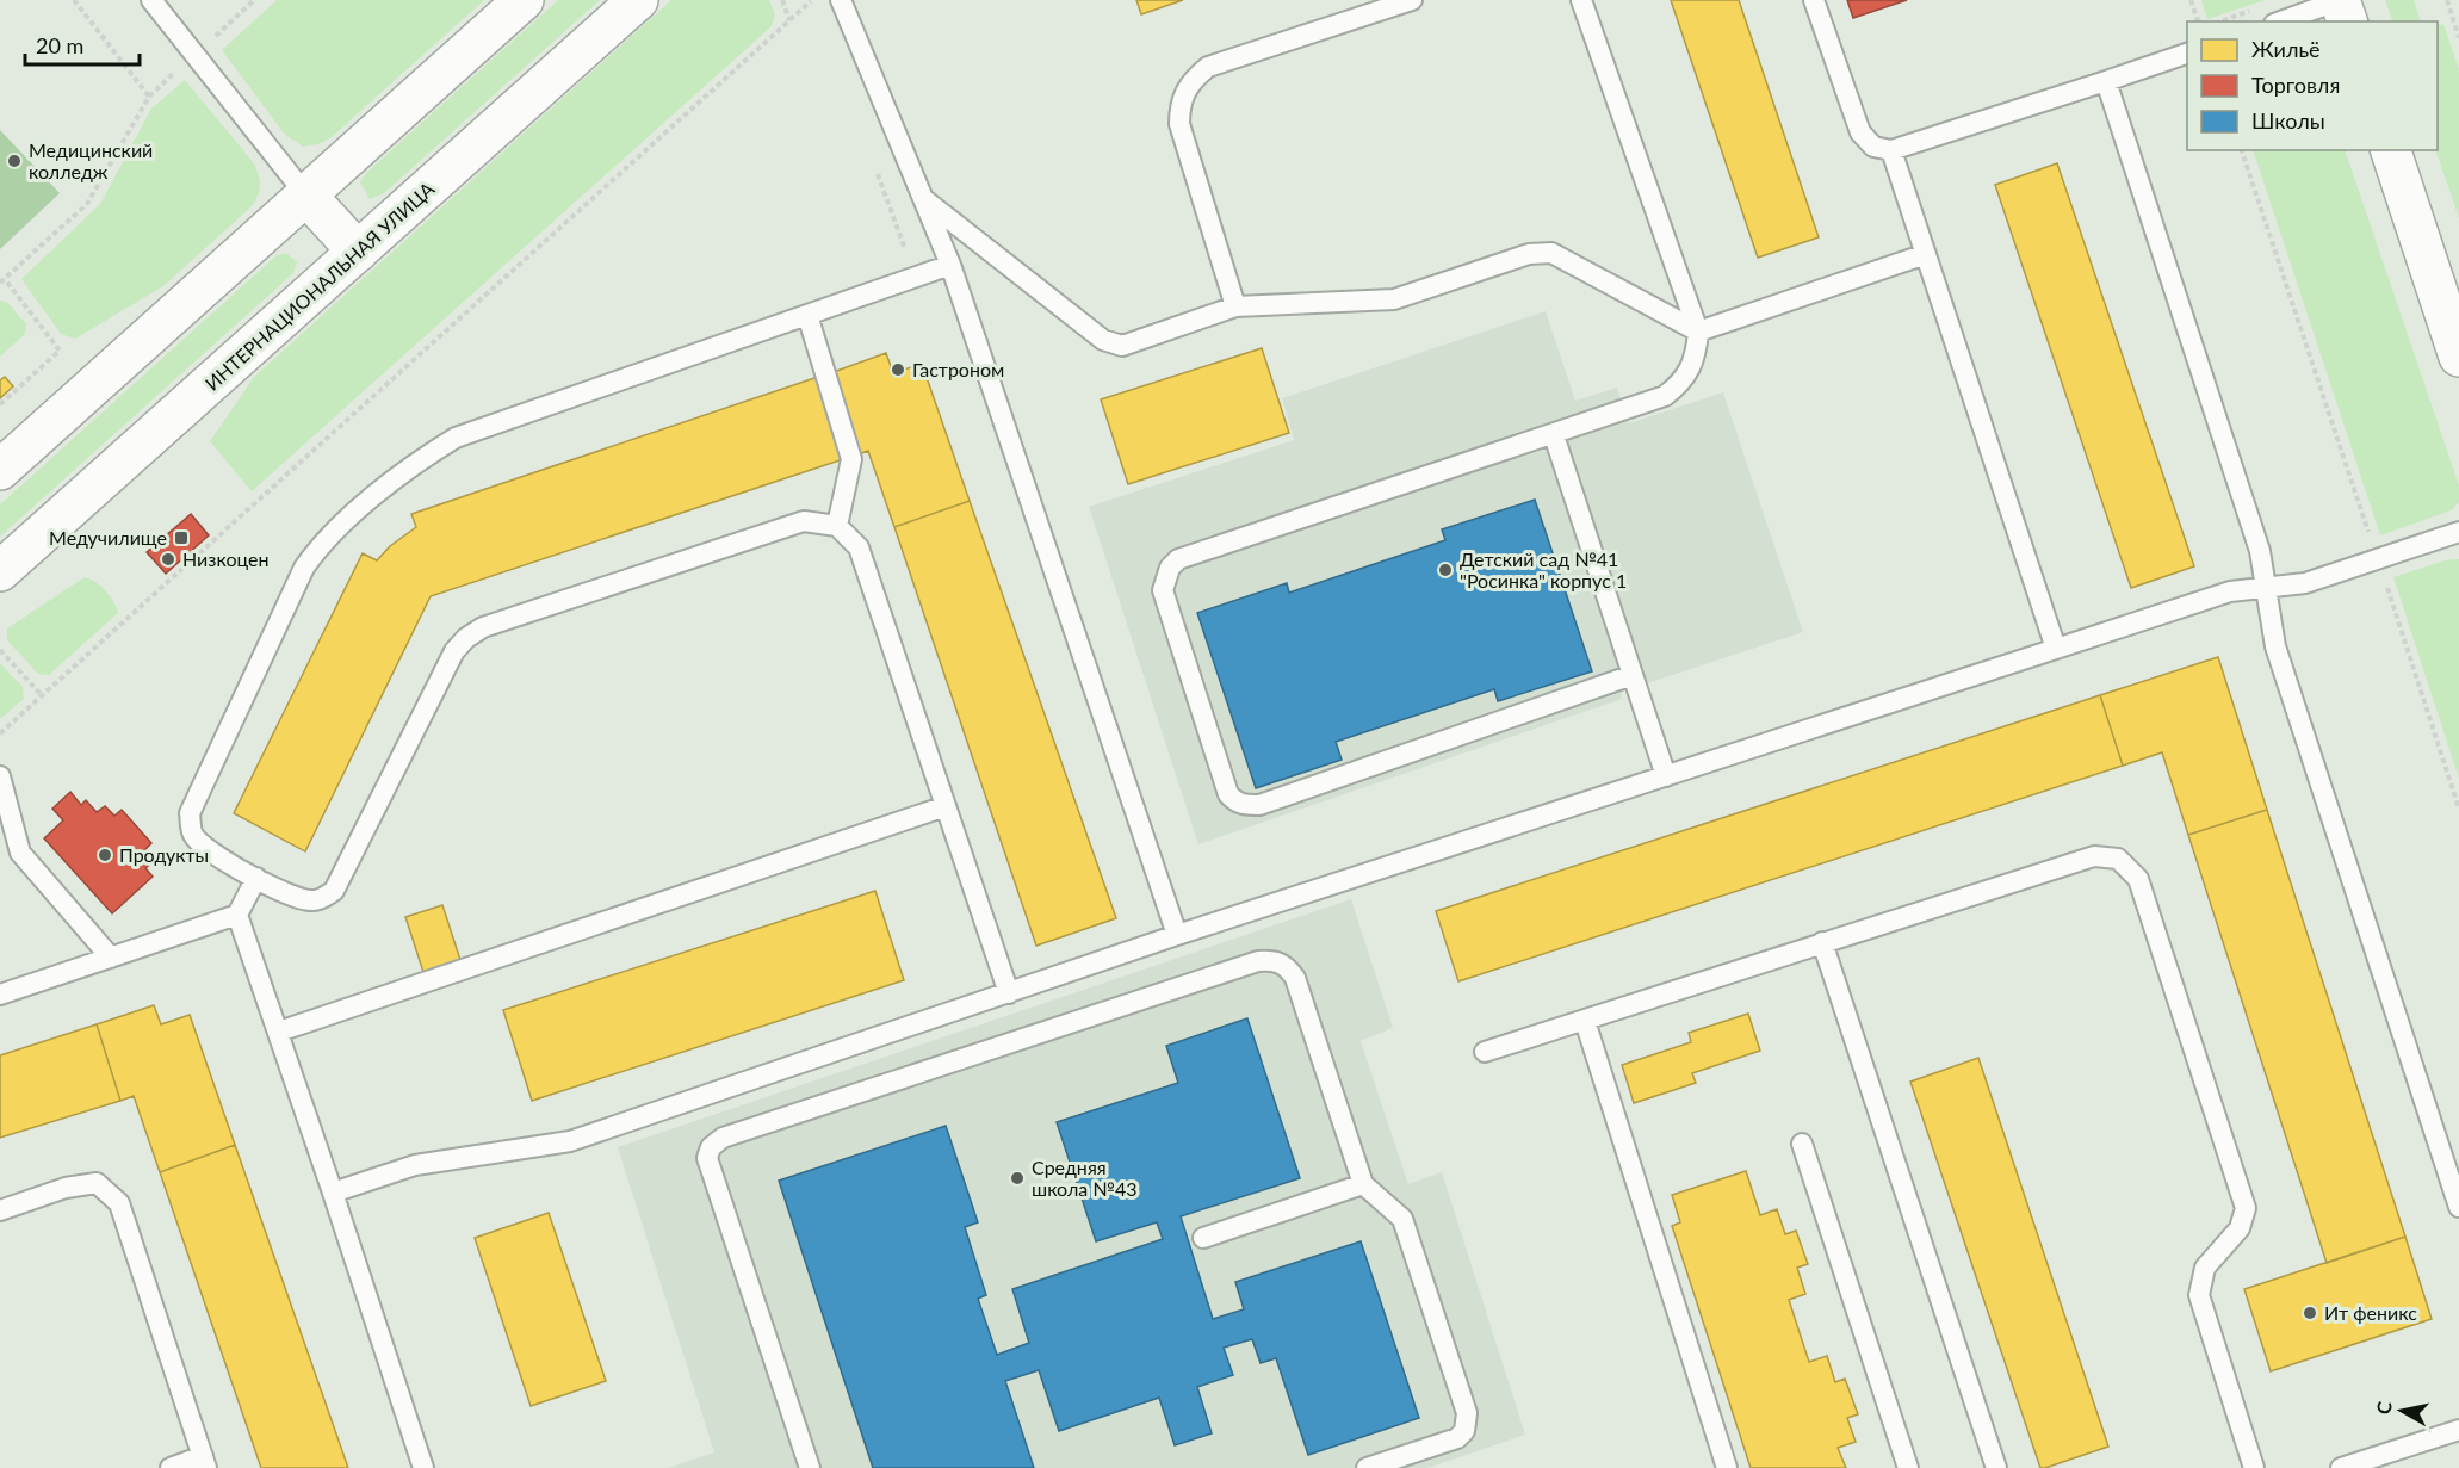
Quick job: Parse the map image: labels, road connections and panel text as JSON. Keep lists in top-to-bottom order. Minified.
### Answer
{"streets":{"main road":["ИНТЕРНАЦИОНАЛЬНАЯ УЛИЦА"]},"places":{"other":["Медицинский колледж","Гастроном","Низкоцен","Детский сад №41 \"Росинка\" корпус 1","Продукты","Средняя школа №43","Ит феникс"],"transit":["Медучилище"]},"legend":["Жильё","Торговля","Школы"],"scale_bar":"20 m","north":"left"}
